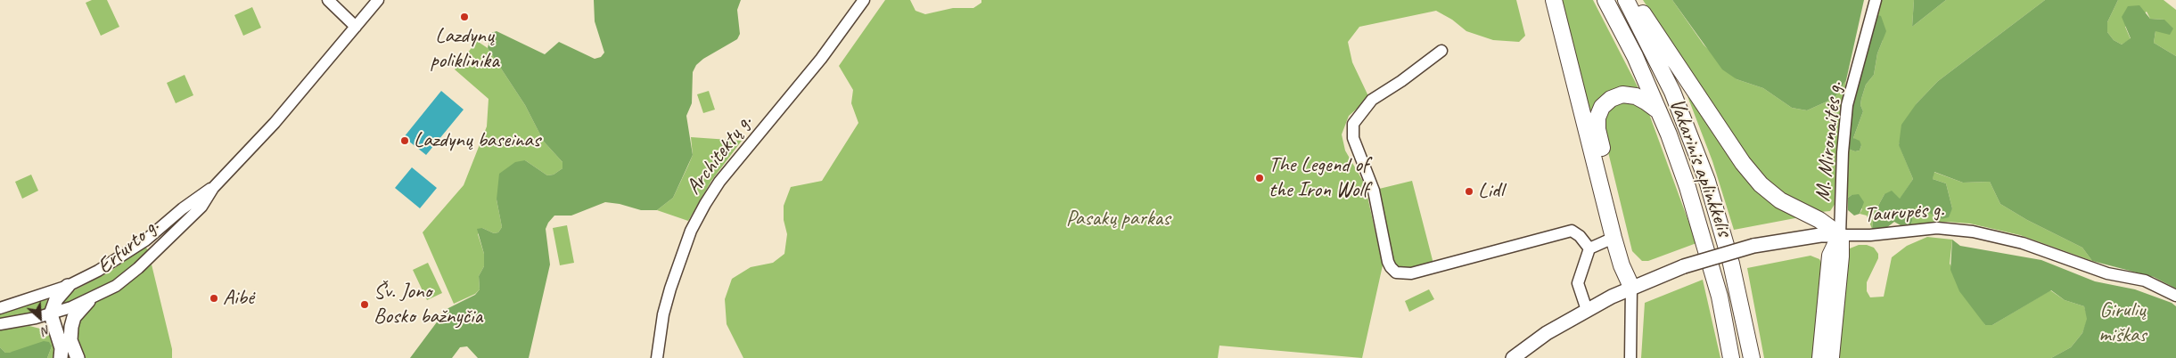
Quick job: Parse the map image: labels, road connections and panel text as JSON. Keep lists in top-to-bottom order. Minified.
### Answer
{"streets":{"highway":["Vakarinis aplinkkelis"],"main road":["Taurupės g."],"street":["M. Mironaitės g.","Architektų g.","Erfurto g."]},"crossings":[["M. Mironaitės g.","Taurupės g."]],"parks":["Pasakų parkas","Girulių miškas"],"places":["Lazdynų poliklinika","Lazdynų baseinas","The Legend of the Iron Wolf","Lidl","Aibė","Šv. Jono Bosko bažnyčia"],"north":"bottom right"}
